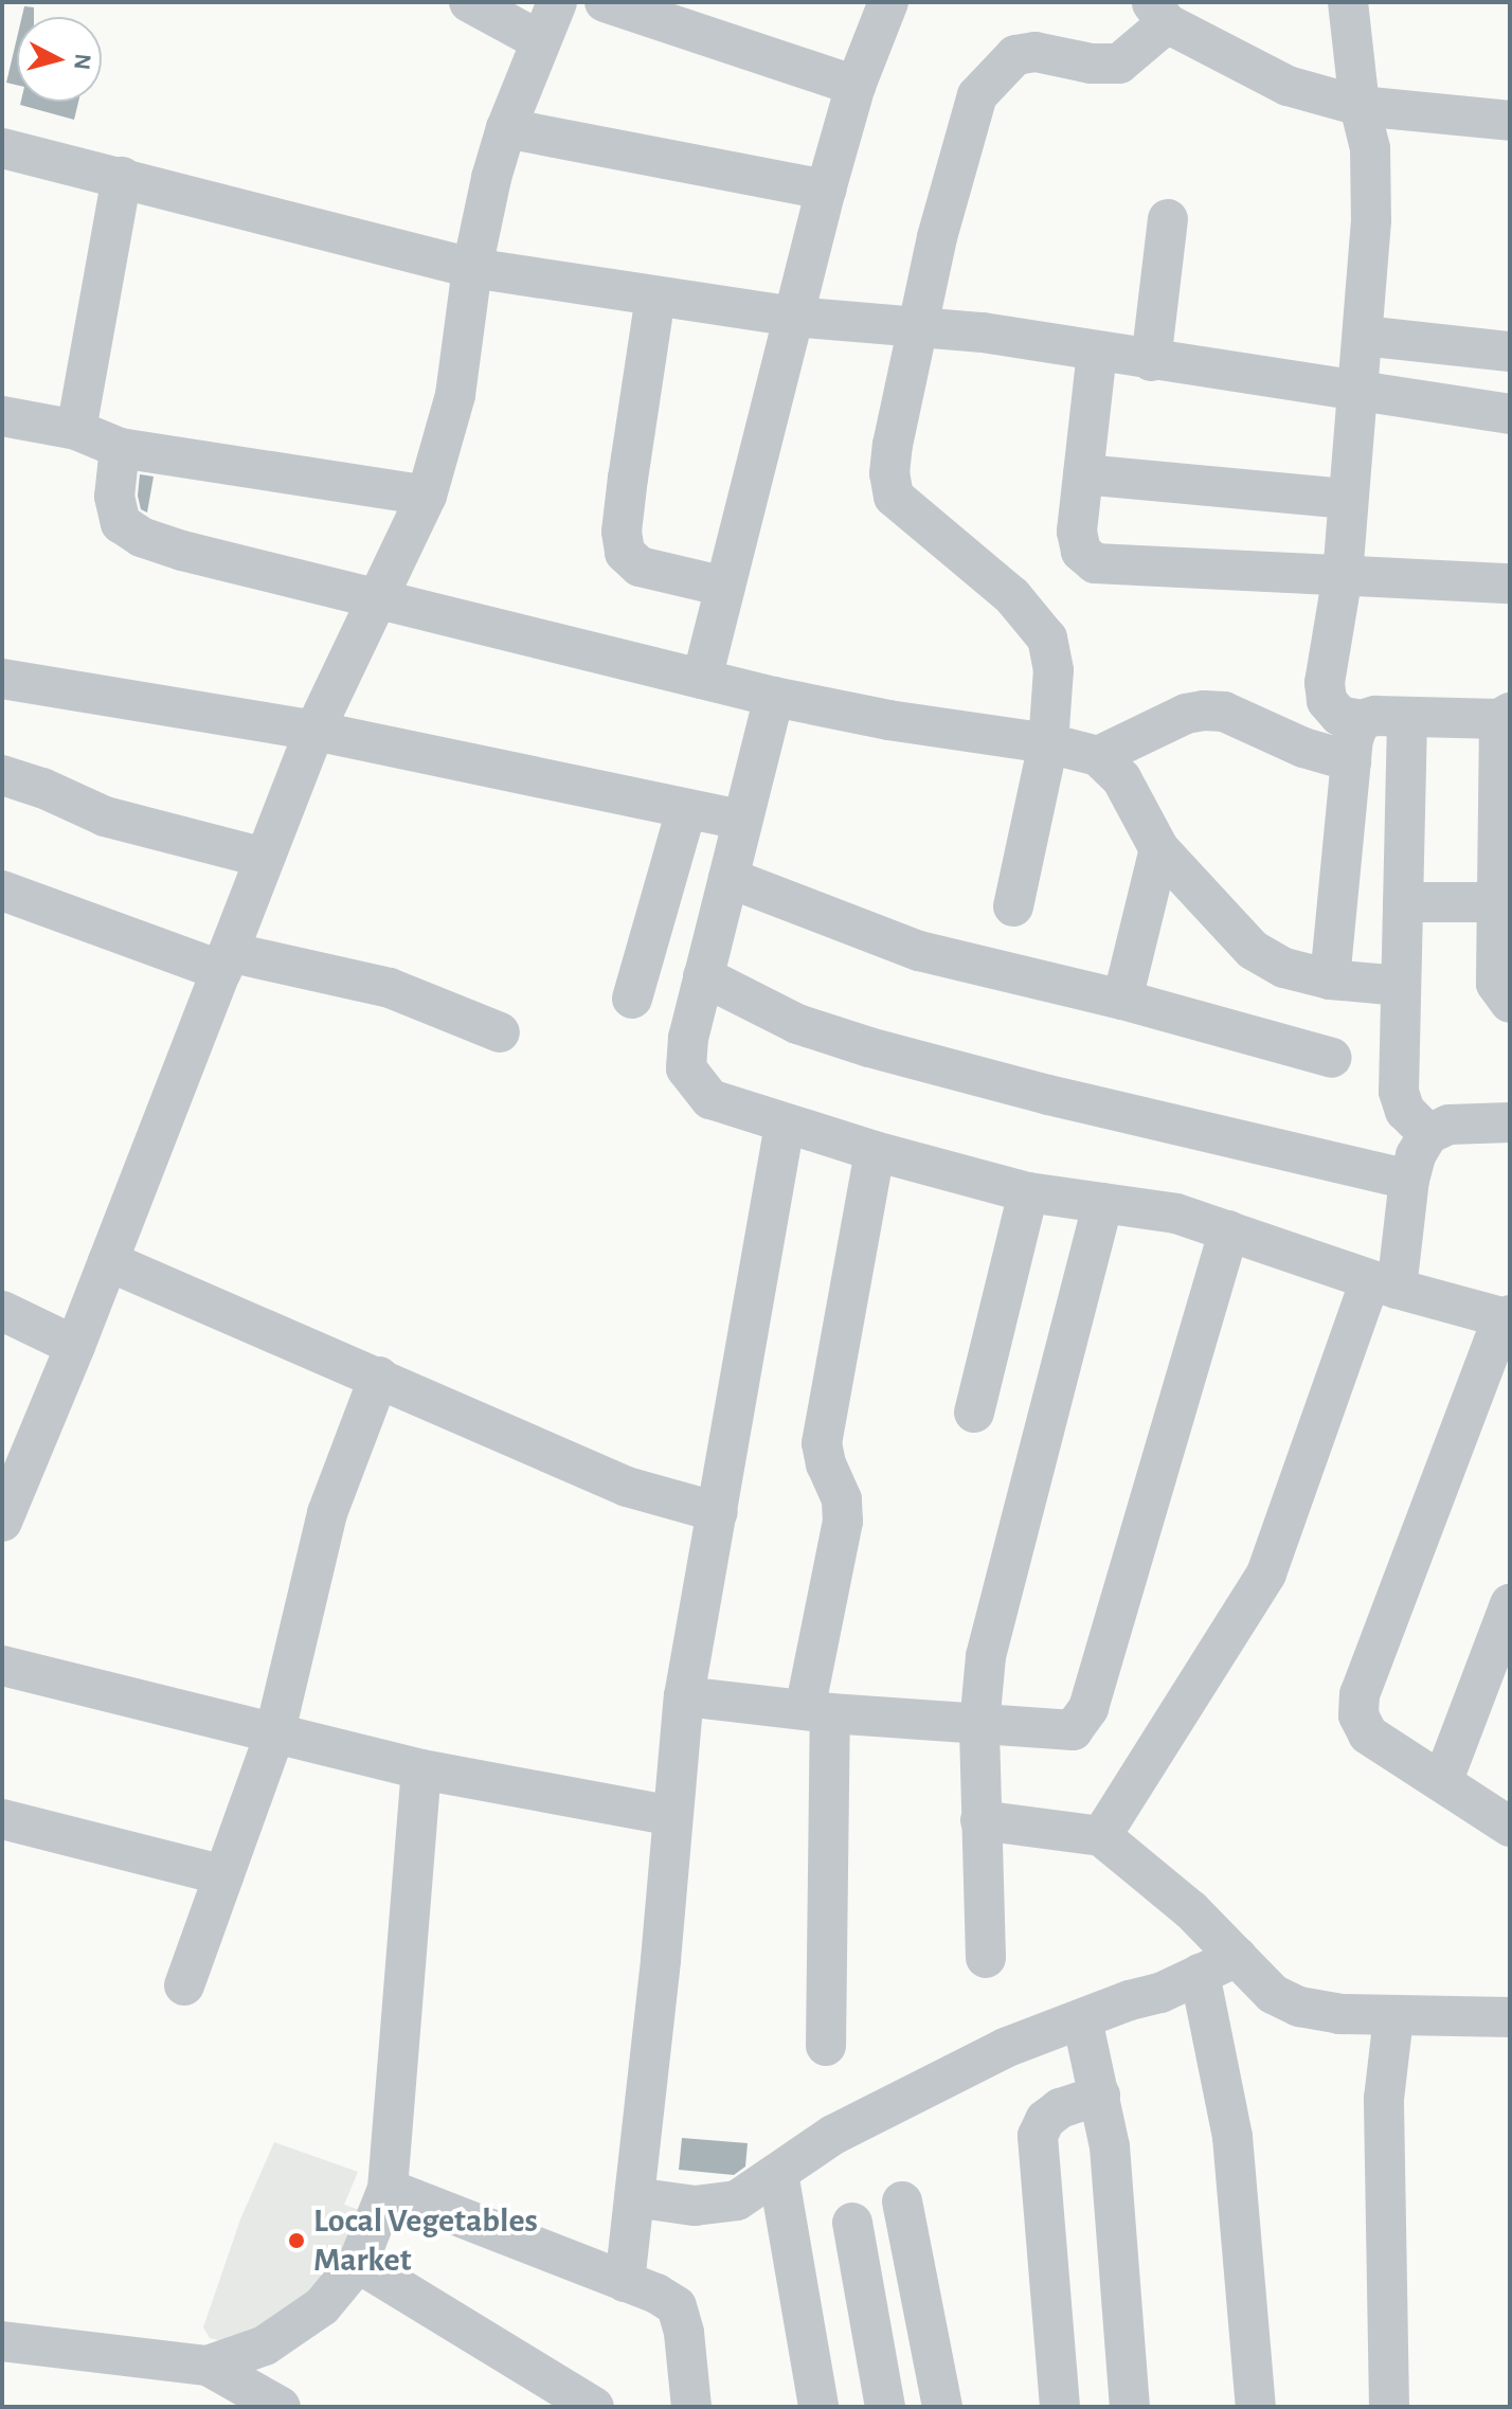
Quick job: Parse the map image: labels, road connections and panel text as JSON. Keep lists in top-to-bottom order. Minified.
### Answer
{"places":["Local Vegetables Market"],"north":"right"}
